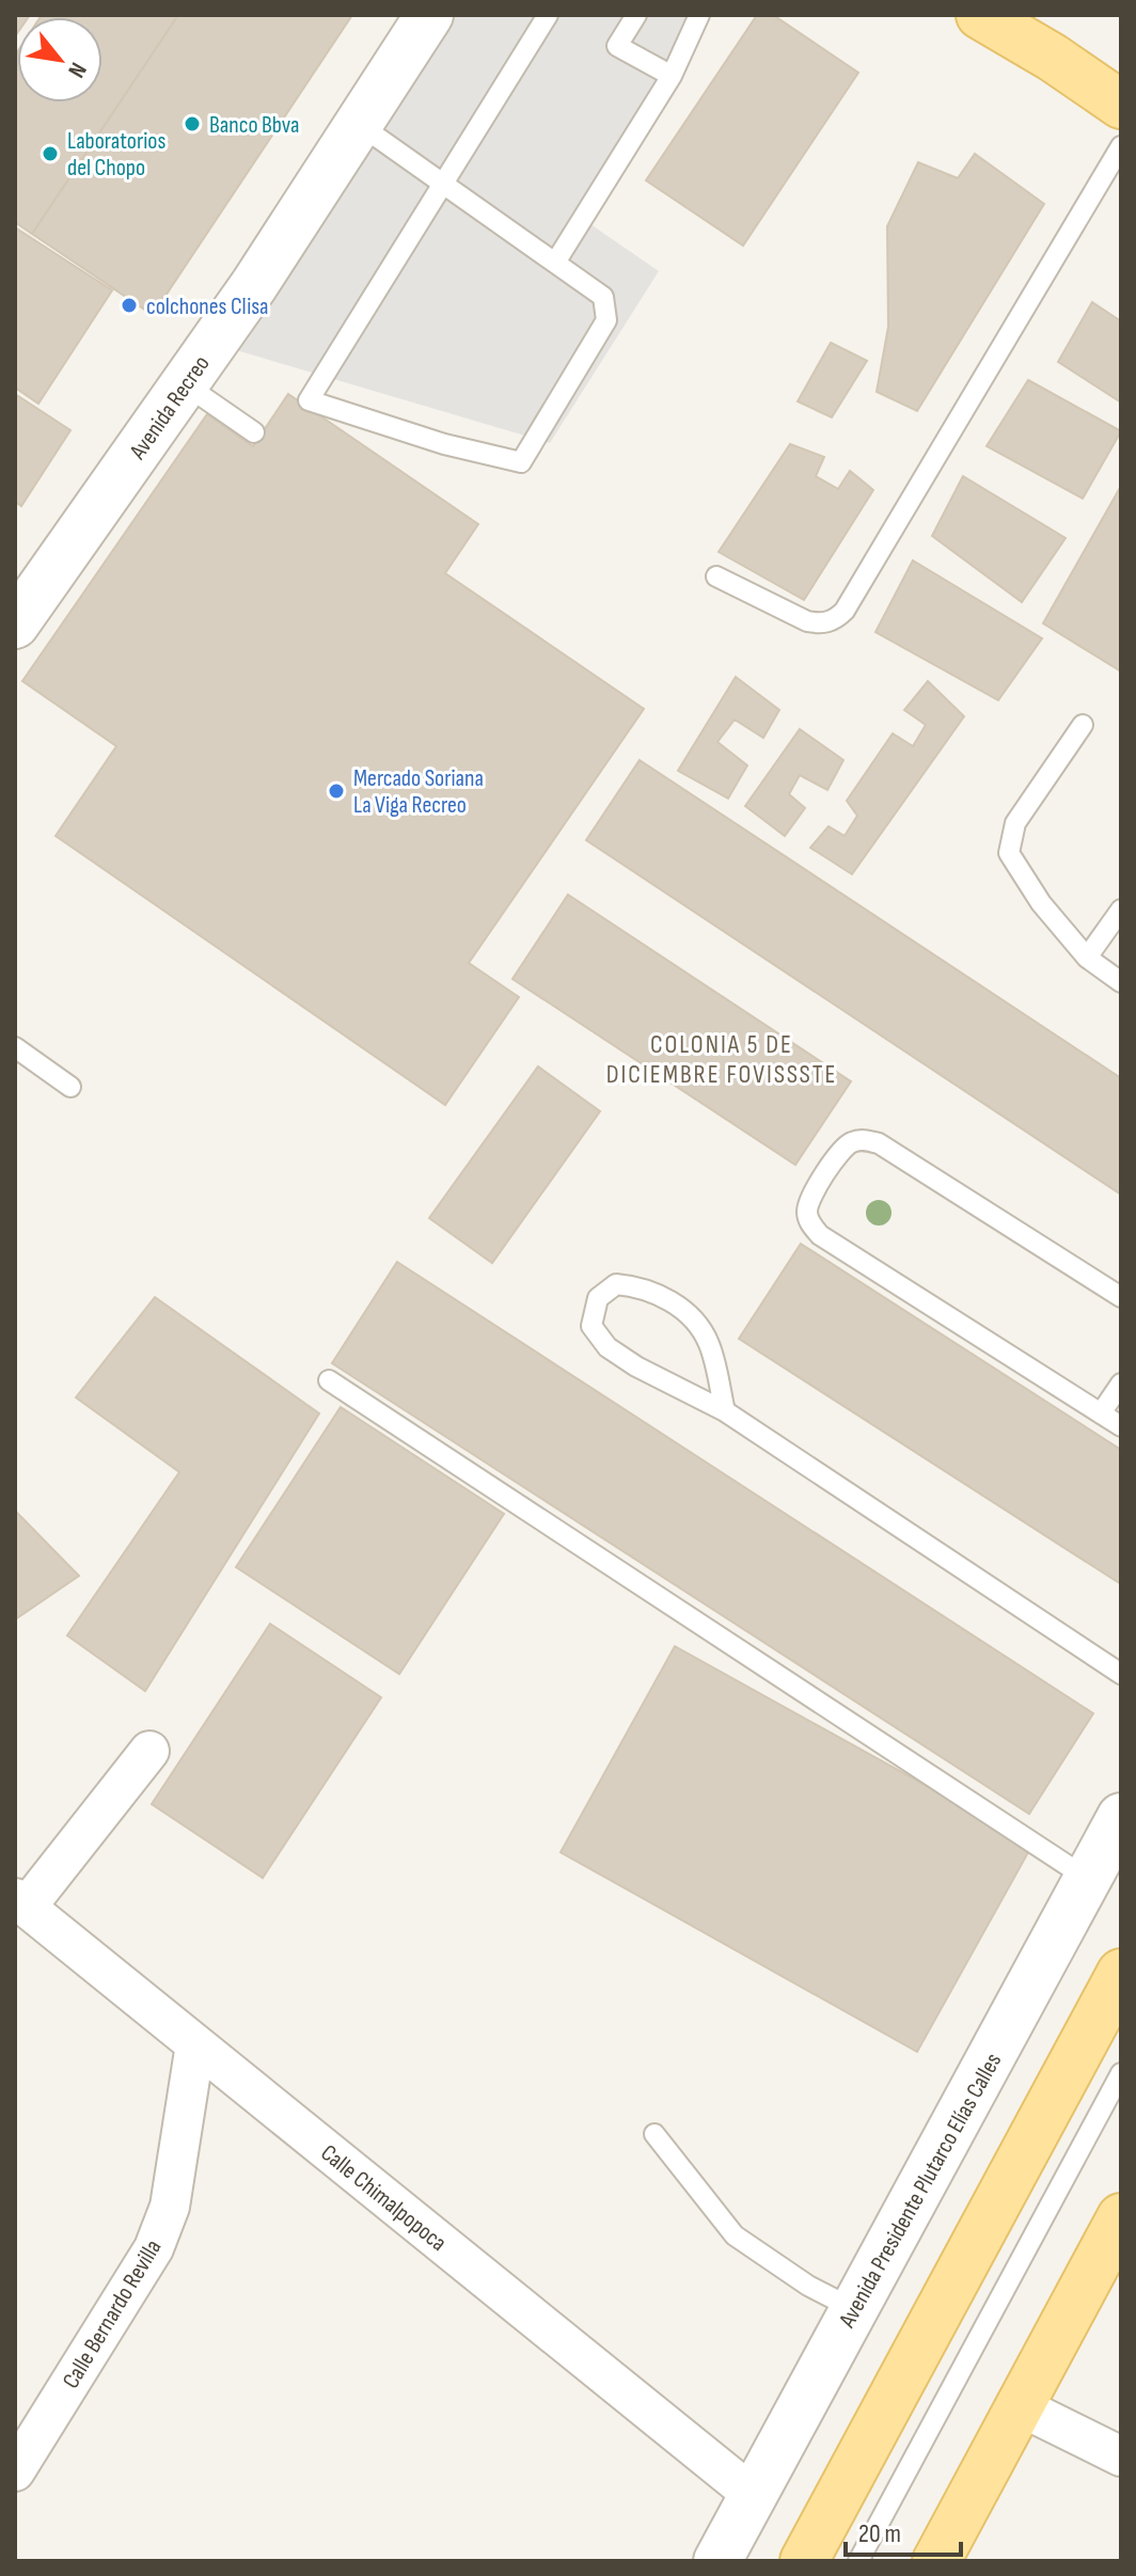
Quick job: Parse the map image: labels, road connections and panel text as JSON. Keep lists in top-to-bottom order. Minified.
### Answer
{"streets":{"street":["Avenida Recreo","Avenida Presidente Plutarco Elías Calles","Calle Chimalpopoca","Calle Bernardo Revilla"]},"crossings":[["Avenida Presidente Plutarco Elías Calles","Calle Chimalpopoca"],["Calle Chimalpopoca","Calle Bernardo Revilla"]],"districts":["COLONIA 5 DE DICIEMBRE FOVISSSTE"],"places":["Banco Bbva","Laboratorios del Chopo","colchones Clisa","Mercado Soriana La Viga Recreo"],"scale_bar":"20 m","north":"bottom right"}
